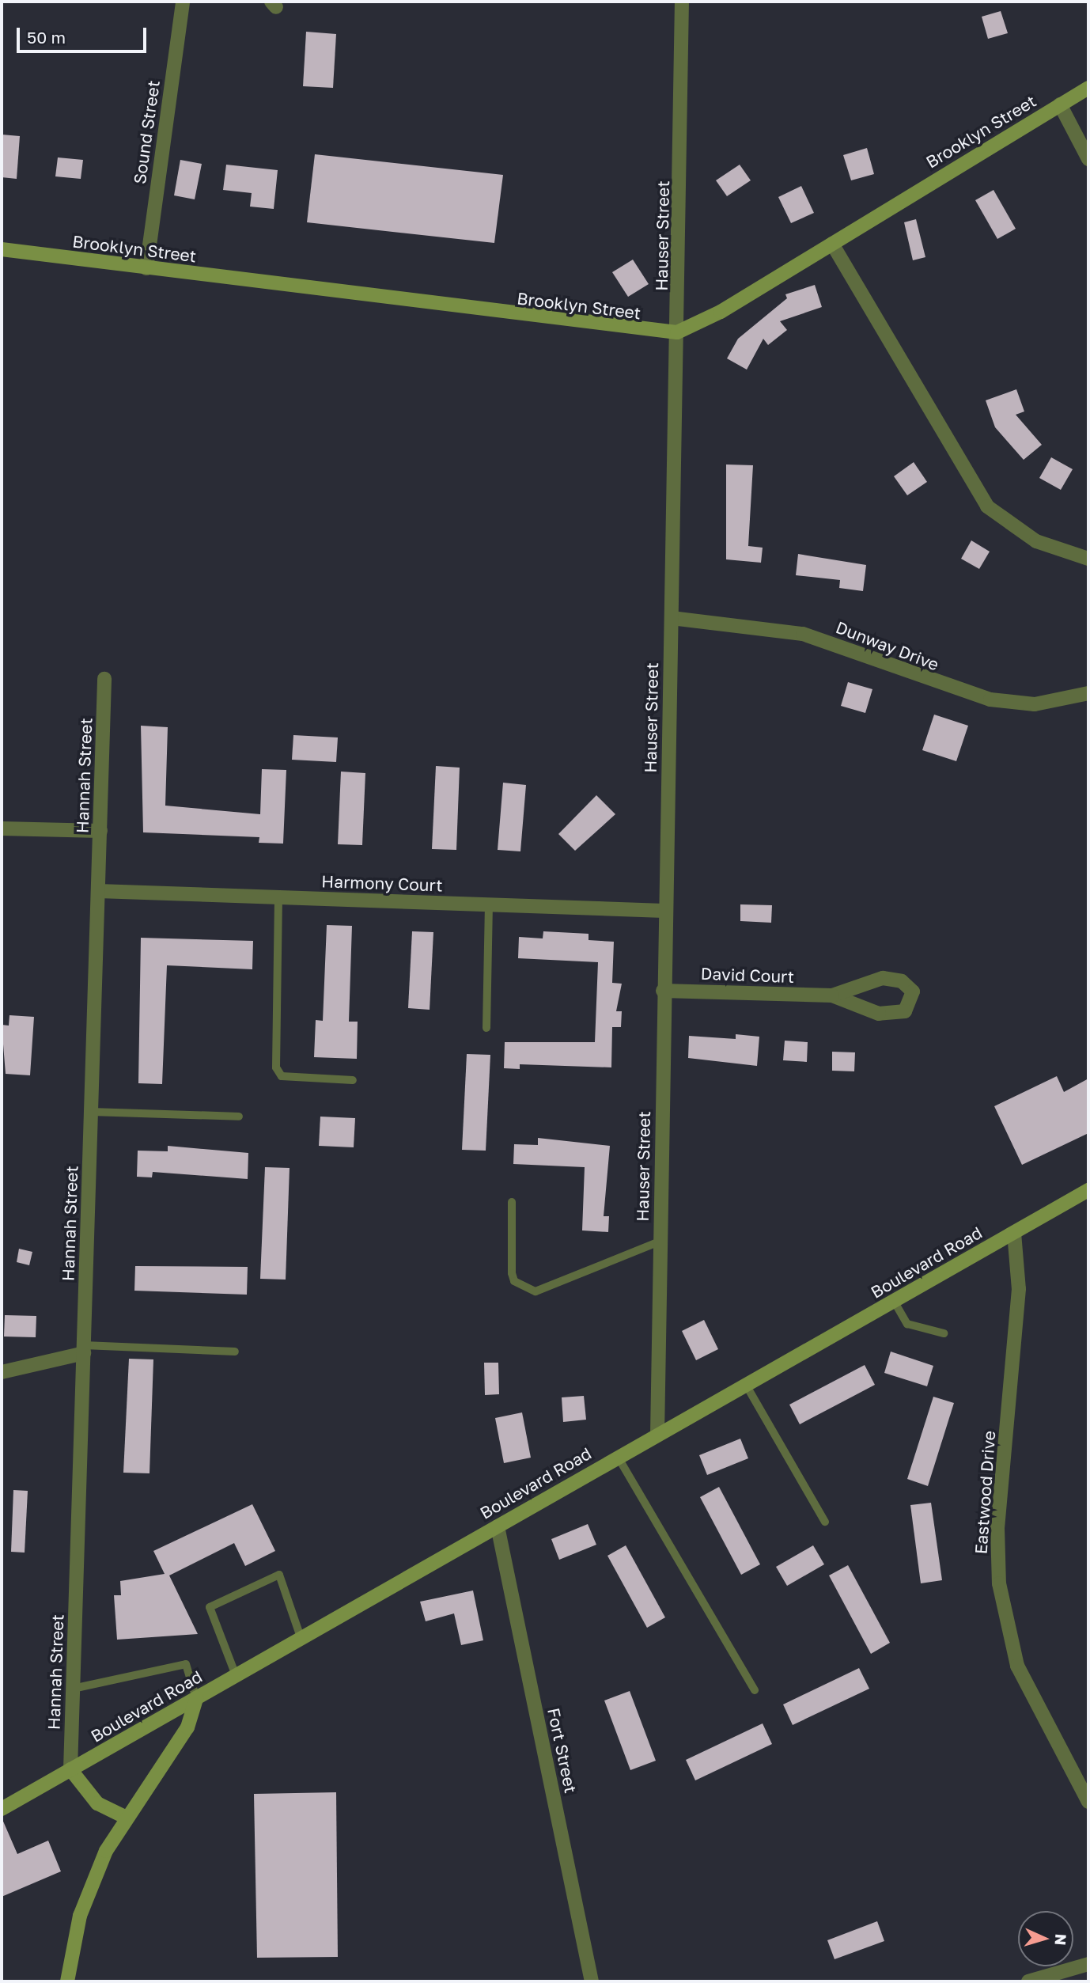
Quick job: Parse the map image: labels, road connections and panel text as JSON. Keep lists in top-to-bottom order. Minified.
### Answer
{"streets":{"street":["Brooklyn Street","Sound Street","Hauser Street","Dunway Drive","Hannah Street","Harmony Court","David Court","Boulevard Road","Eastwood Drive","Fort Street"]},"crossings":[["Brooklyn Street","Sound Street"],["Brooklyn Street","Hauser Street"],["Hauser Street","Dunway Drive"],["Hauser Street","Harmony Court"],["Hauser Street","David Court"],["Hauser Street","Boulevard Road"],["Hannah Street","Harmony Court"],["Hannah Street","Boulevard Road"],["Boulevard Road","Eastwood Drive"],["Boulevard Road","Fort Street"]],"scale_bar":"50 m","north":"right"}
